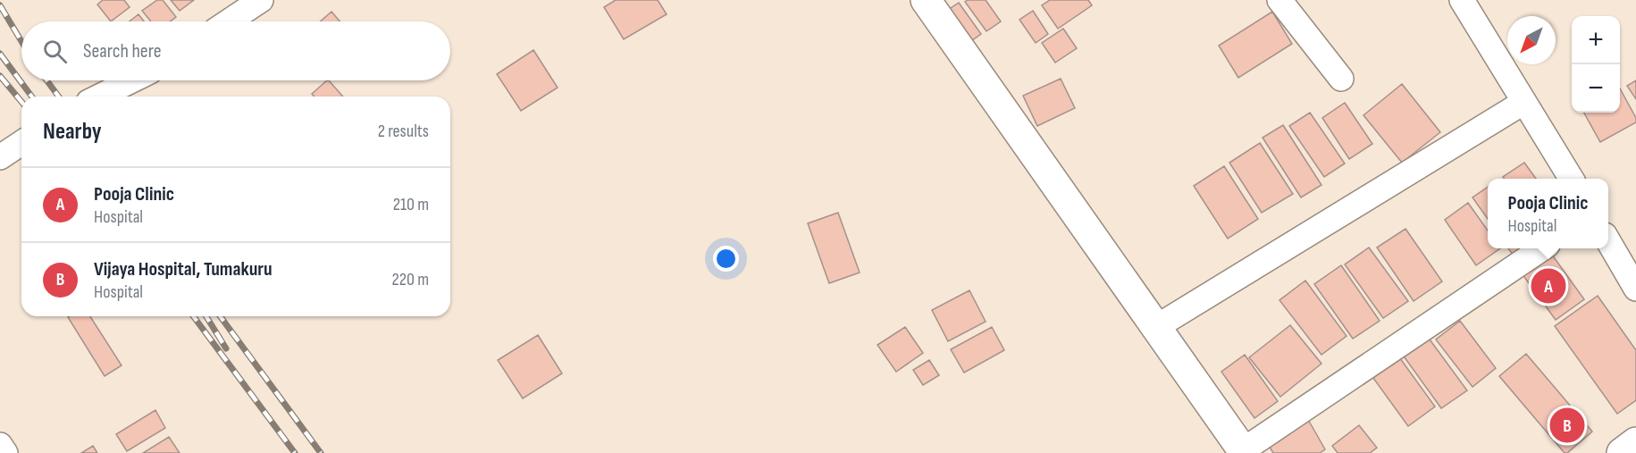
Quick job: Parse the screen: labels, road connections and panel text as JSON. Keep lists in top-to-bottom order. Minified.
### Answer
{"north":"bottom left","page":{"map_buttons":["+","−"],"search":"Search here","heading":["Nearby","2 results"],"list":[{"mark":"A","name":"Pooja Clinic","note":"Hospital","value":"210 m"},{"mark":"B","name":"Vijaya Hospital, Tumakuru","note":"Hospital","value":"220 m"}],"popup":["Pooja Clinic","Hospital"],"pins":["A","B"]}}
